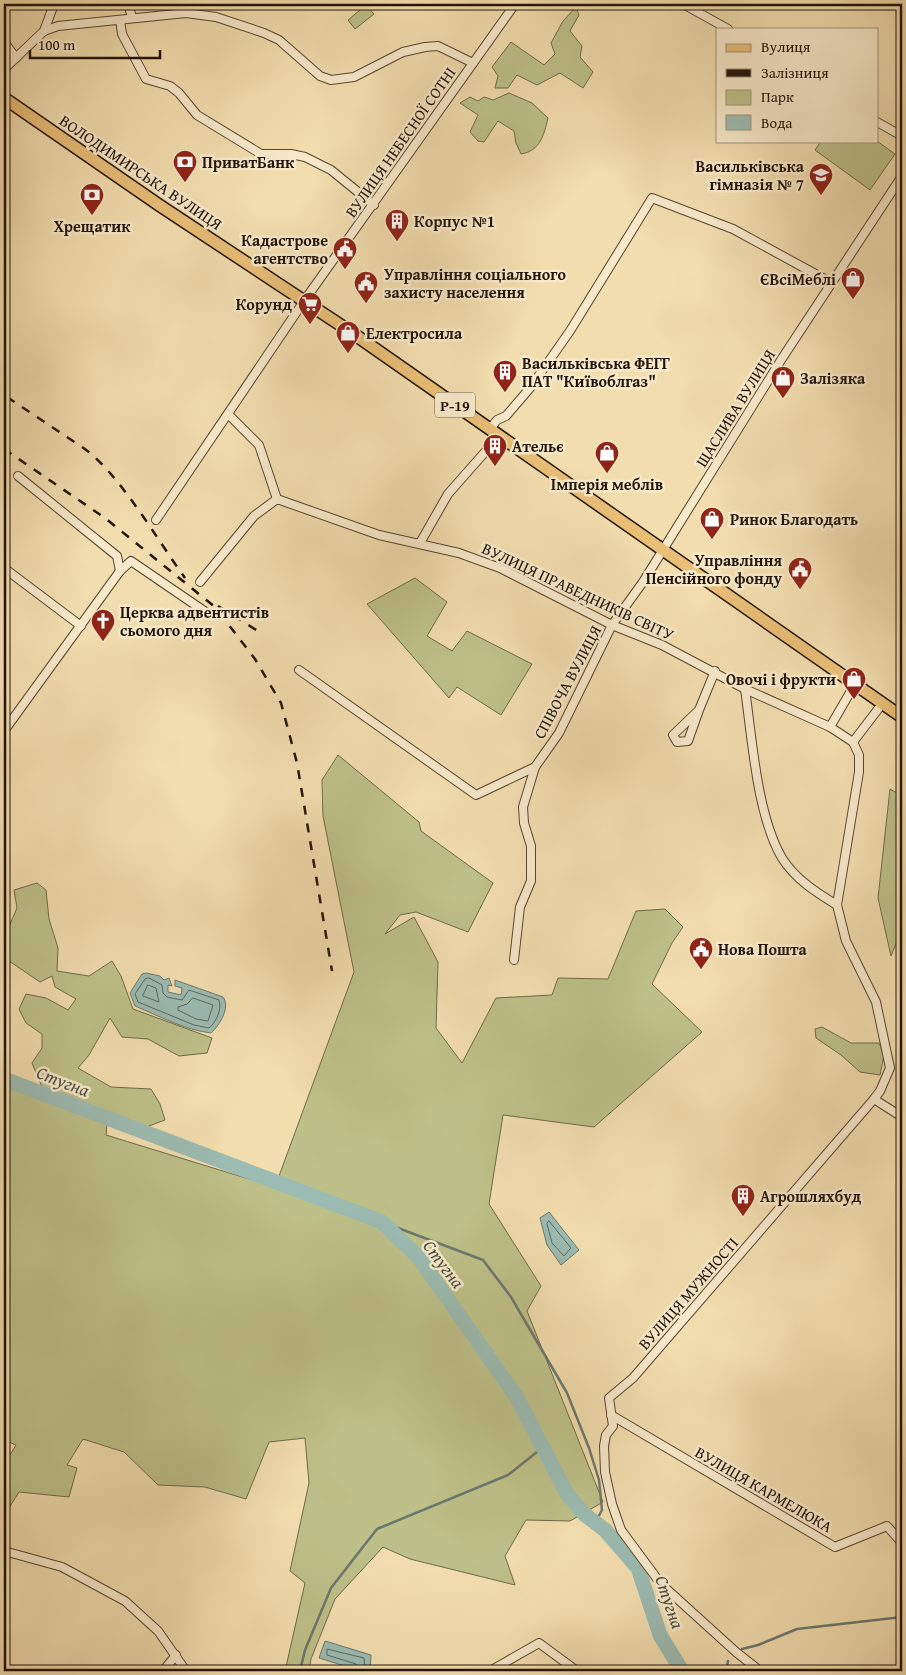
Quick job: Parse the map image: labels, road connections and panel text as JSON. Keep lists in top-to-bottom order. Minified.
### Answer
{"streets":{"main road":["ВОЛОДИМИРСЬКА ВУЛИЦЯ","Р-19"],"street":["ВУЛИЦЯ НЕБЕСНОЇ СОТНІ","ЩАСЛИВА ВУЛИЦЯ","ВУЛИЦЯ ПРАВЕДНИКІВ СВІТУ","СПІВОЧА ВУЛИЦЯ","ВУЛИЦЯ МУЖНОСТІ","ВУЛИЦЯ КАРМЕЛЮКА"]},"crossings":[["ВУЛИЦЯ НЕБЕСНОЇ СОТНІ","ВОЛОДИМИРСЬКА ВУЛИЦЯ"],["ВОЛОДИМИРСЬКА ВУЛИЦЯ","ЩАСЛИВА ВУЛИЦЯ"],["ВОЛОДИМИРСЬКА ВУЛИЦЯ","СПІВОЧА ВУЛИЦЯ"],["ЩАСЛИВА ВУЛИЦЯ","СПІВОЧА ВУЛИЦЯ"],["ВУЛИЦЯ ПРАВЕДНИКІВ СВІТУ","СПІВОЧА ВУЛИЦЯ"],["ВУЛИЦЯ ПРАВЕДНИКІВ СВІТУ","ВУЛИЦЯ МУЖНОСТІ"],["ВУЛИЦЯ МУЖНОСТІ","ВУЛИЦЯ КАРМЕЛЮКА"]],"water":["Стугна"],"places":{"bank":["ПриватБанк","Хрещатик"],"school or university":["Васильківська гімназія № 7"],"building":["Корпус №1","Васильківська ФЕГГ ПАТ \"Київоблгаз\"","Ательє","Агрошляхбуд"],"public building":["Кадастрове агентство","Управління соціального захисту населення","Управління Пенсійного фонду","Нова Пошта"],"shop":["ЄВсіМеблі","Електросила","Залізяка","Імперія меблів","Ринок Благодать","Овочі і фрукти"],"supermarket":["Корунд"],"church":["Церква адвентистів сьомого дня"]},"legend":["Вулиця","Залізниця","Парк","Вода"],"scale_bar":"100 m"}
